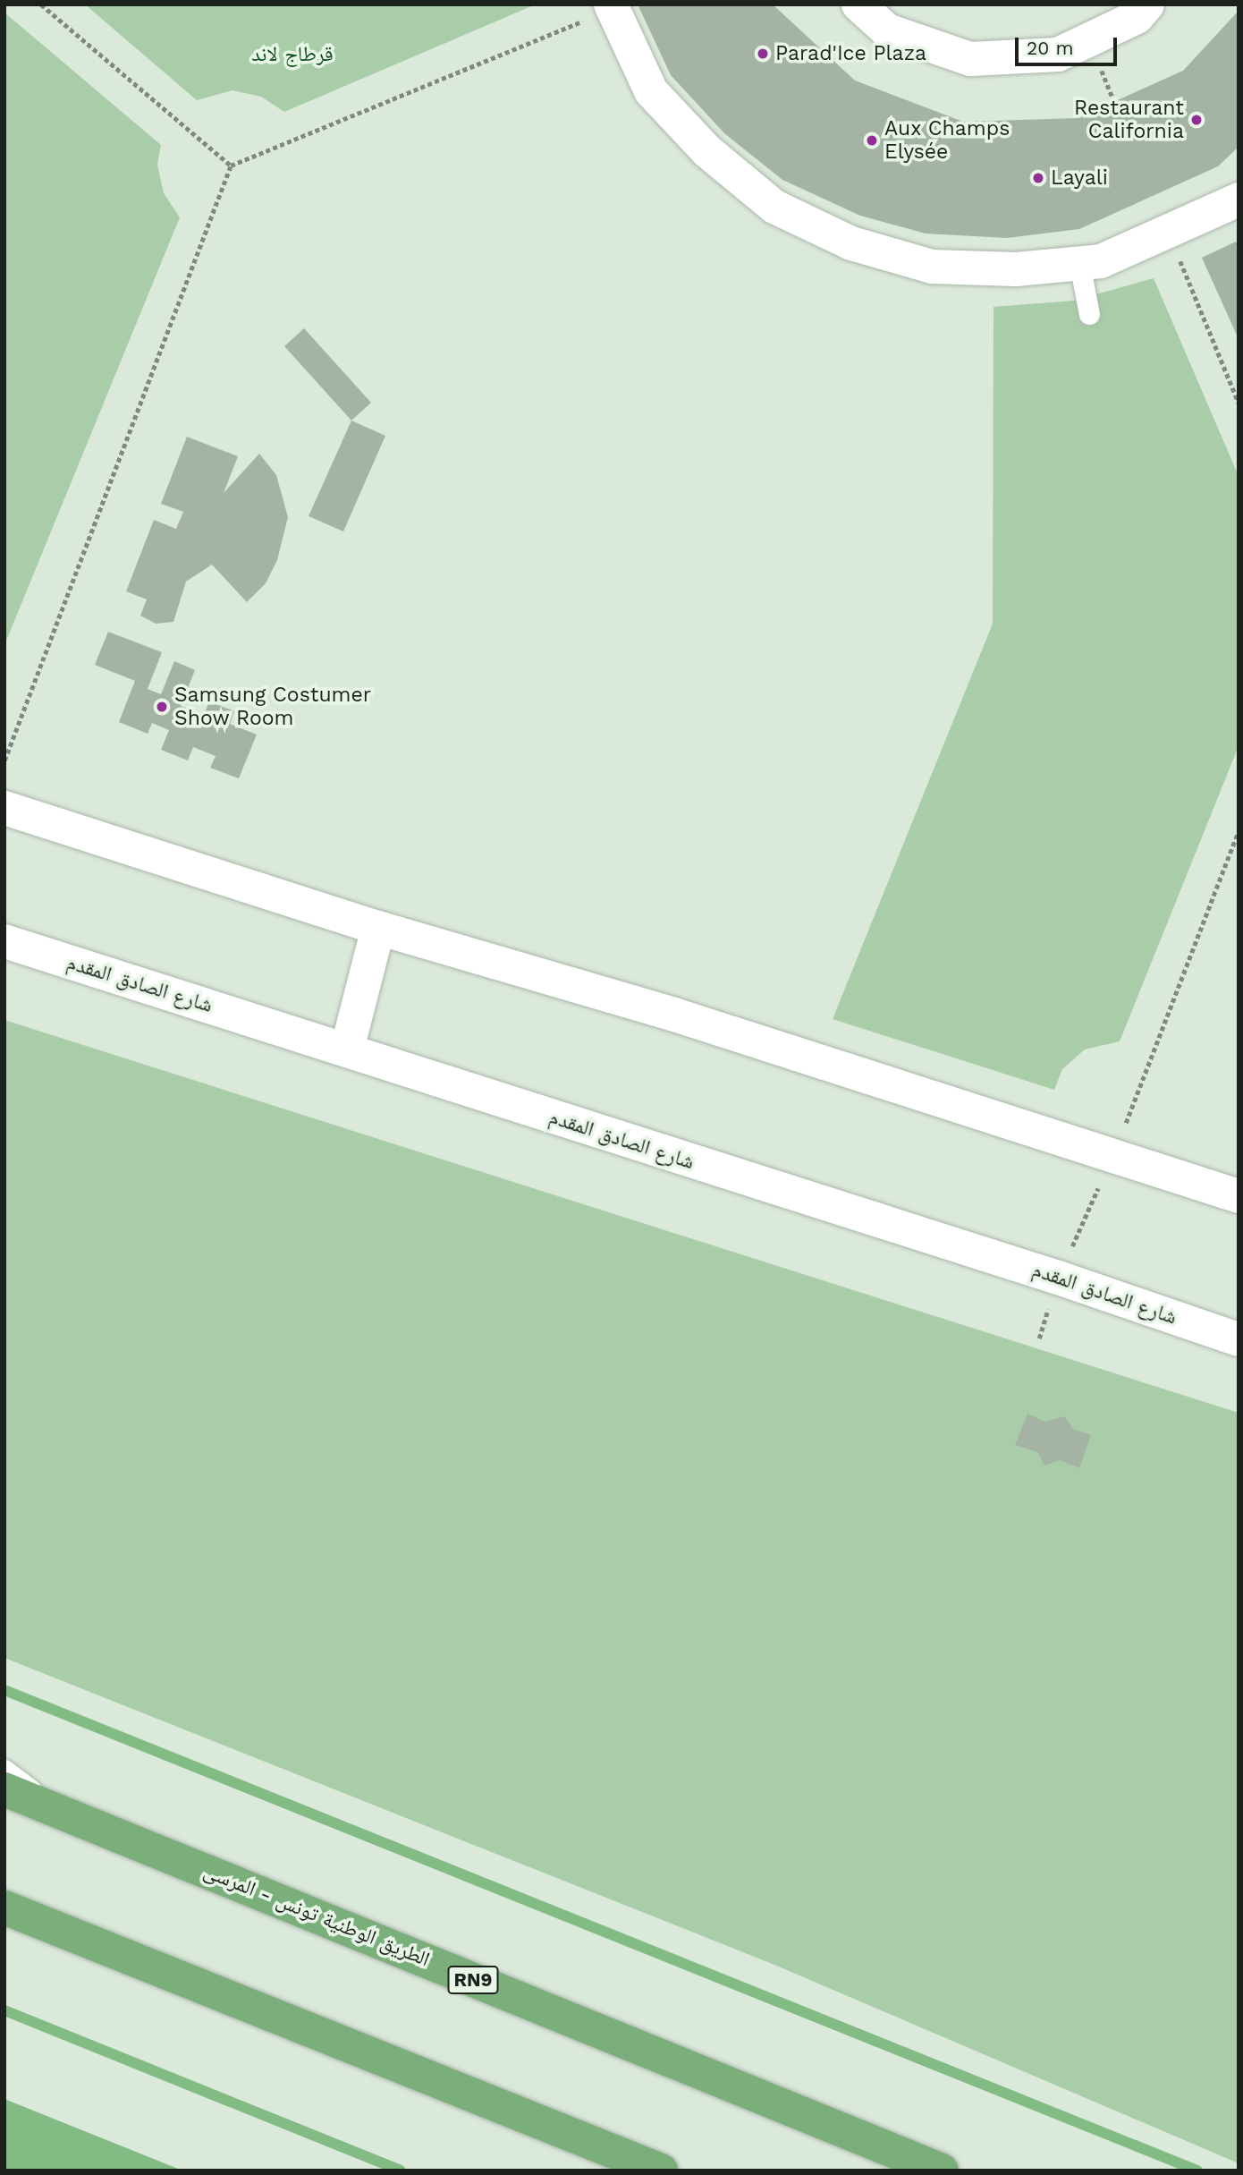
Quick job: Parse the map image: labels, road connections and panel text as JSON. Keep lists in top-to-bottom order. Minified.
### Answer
{"streets":{"highway":["الطريق الوطنية تونس - المرسى","RN9"],"main road":["شارع الصادق المقدم"]},"parks":["قرطاج لاند"],"places":["Parad'Ice Plaza","Restaurant California","Aux Champs Elysée","Layali","Samsung Costumer Show Room"],"scale_bar":"20 m"}
